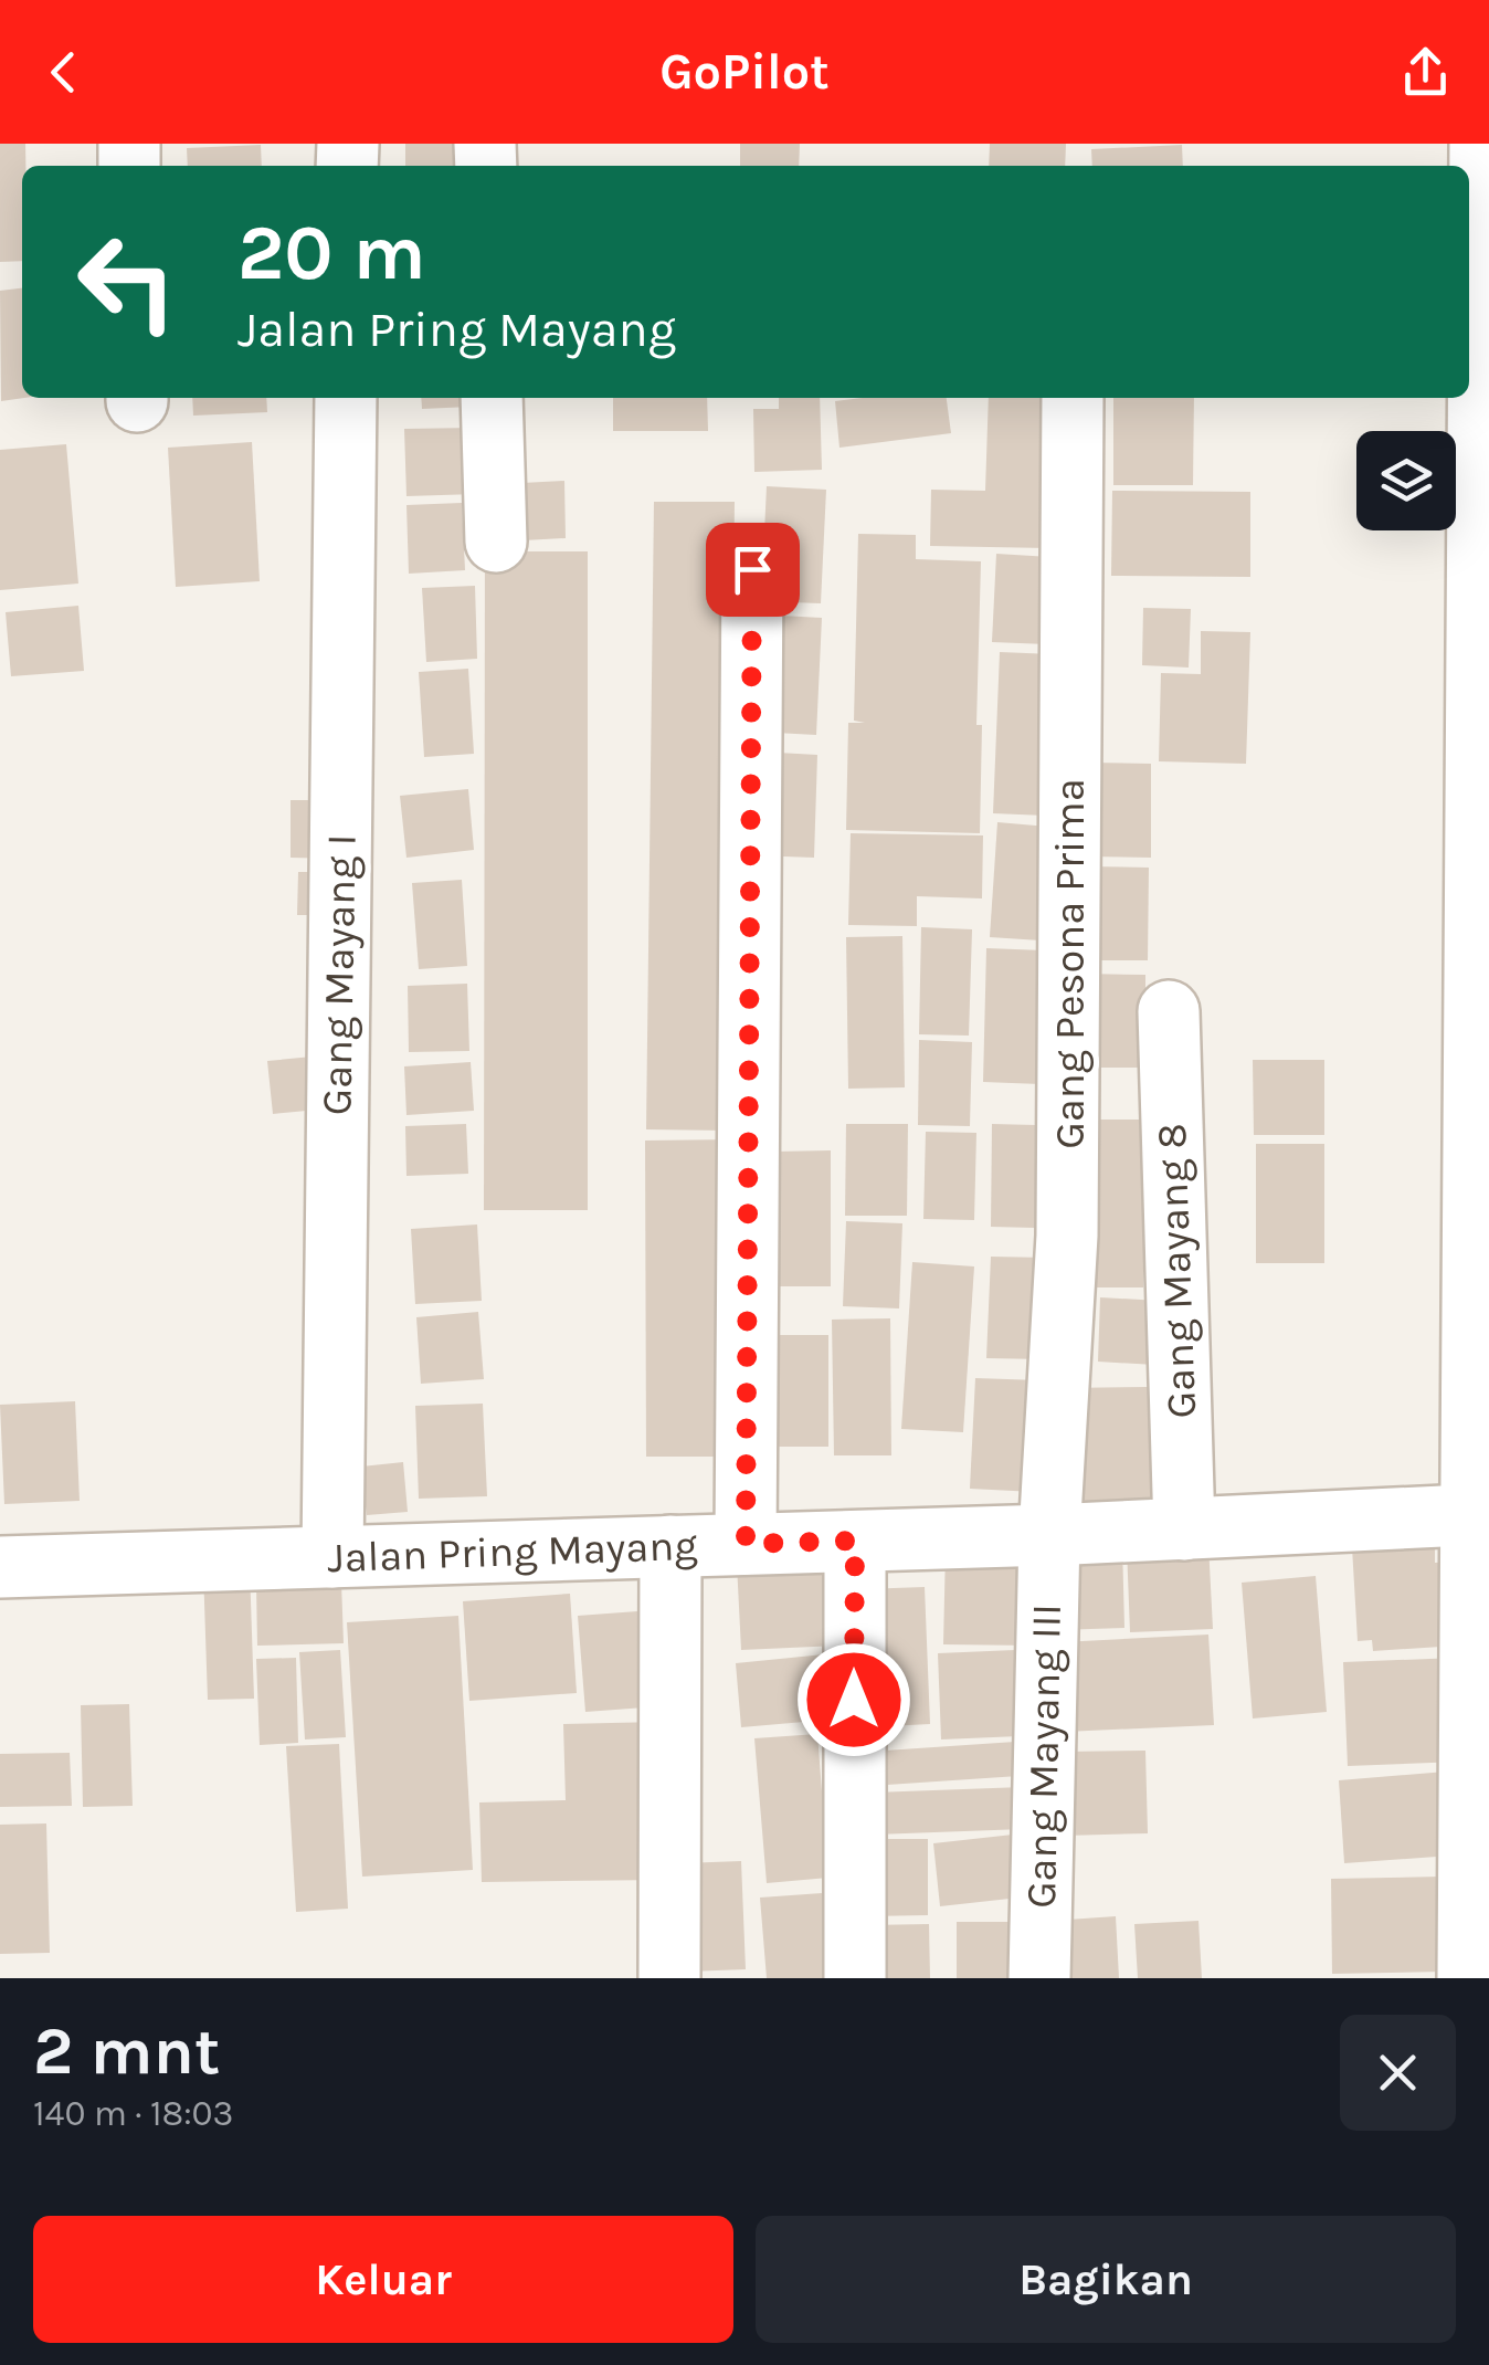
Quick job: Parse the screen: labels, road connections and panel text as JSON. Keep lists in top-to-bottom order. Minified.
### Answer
{"streets":{"street":["Gang Pesona Prima","Gang Mayang I","Gang Mayang 8","Jalan Pring Mayang","Gang Mayang III"]},"crossings":[["Gang Pesona Prima","Jalan Pring Mayang"],["Gang Pesona Prima","Gang Mayang III"],["Gang Mayang I","Jalan Pring Mayang"],["Gang Mayang 8","Jalan Pring Mayang"],["Jalan Pring Mayang","Gang Mayang III"]],"page":{"header":"GoPilot","turn":["20 m","Jalan Pring Mayang"],"heading":["2 mnt","140 m · 18:03"],"buttons":["Keluar","Bagikan"]}}
